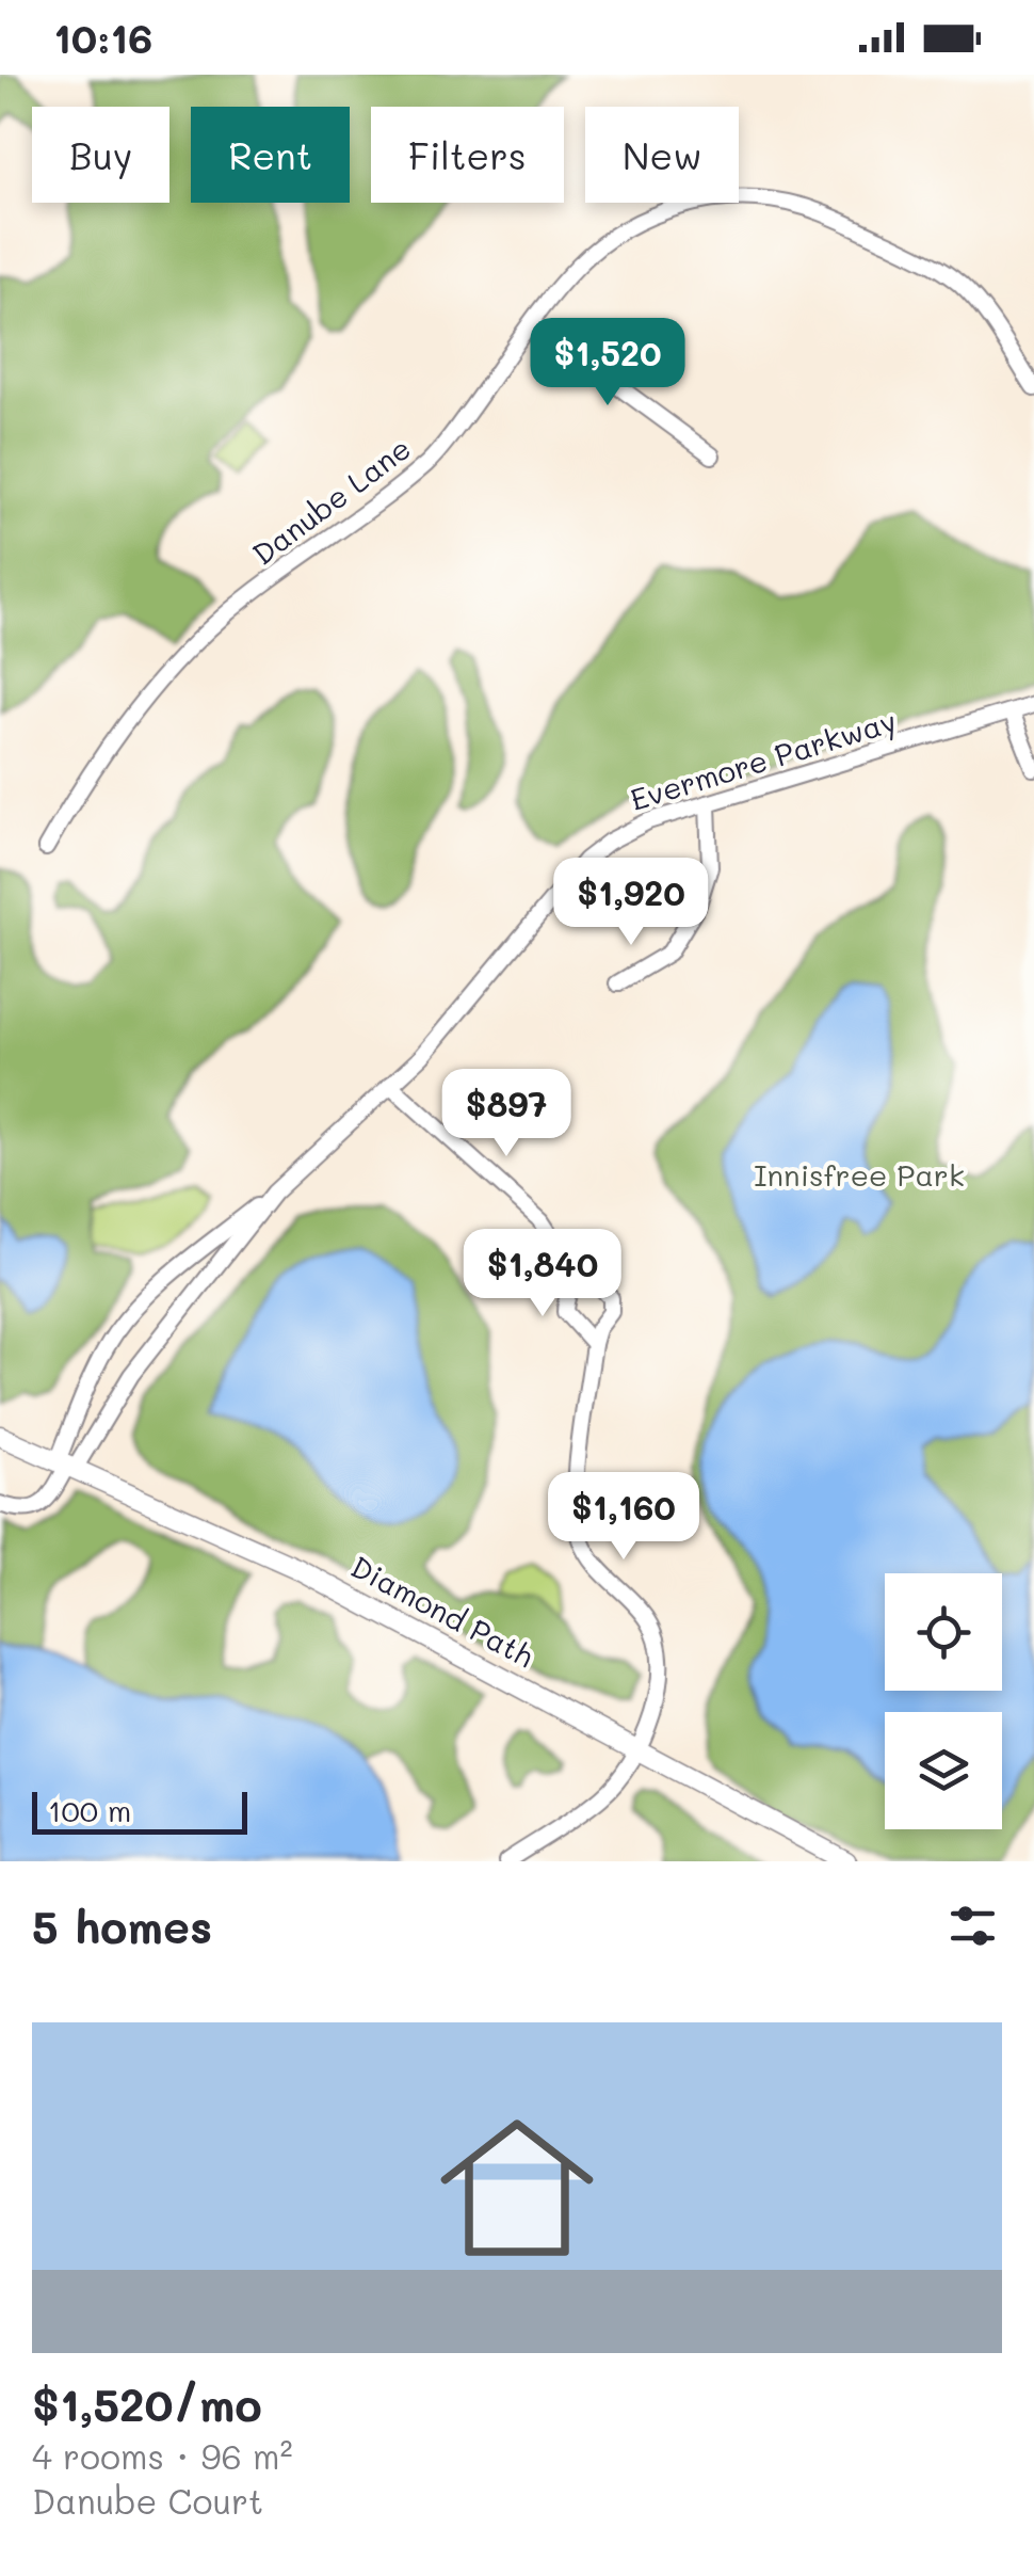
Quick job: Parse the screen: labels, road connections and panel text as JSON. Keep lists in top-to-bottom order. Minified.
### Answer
{"streets":{"street":["Danube Lane","Evermore Parkway","Diamond Path"]},"crossings":[["Evermore Parkway","Diamond Path"]],"parks":["Innisfree Park"],"scale_bar":"100 m","page":{"status":"10:16","chip":["Buy","Rent","Filters","New"],"price":["$1,520","$1,920","$897","$1,840","$1,160"],"scale":"100 m","heading":"5 homes","list":[{"name":"$1,520/mo","note":"4 rooms · 96 m² · Danube Court"}]}}
